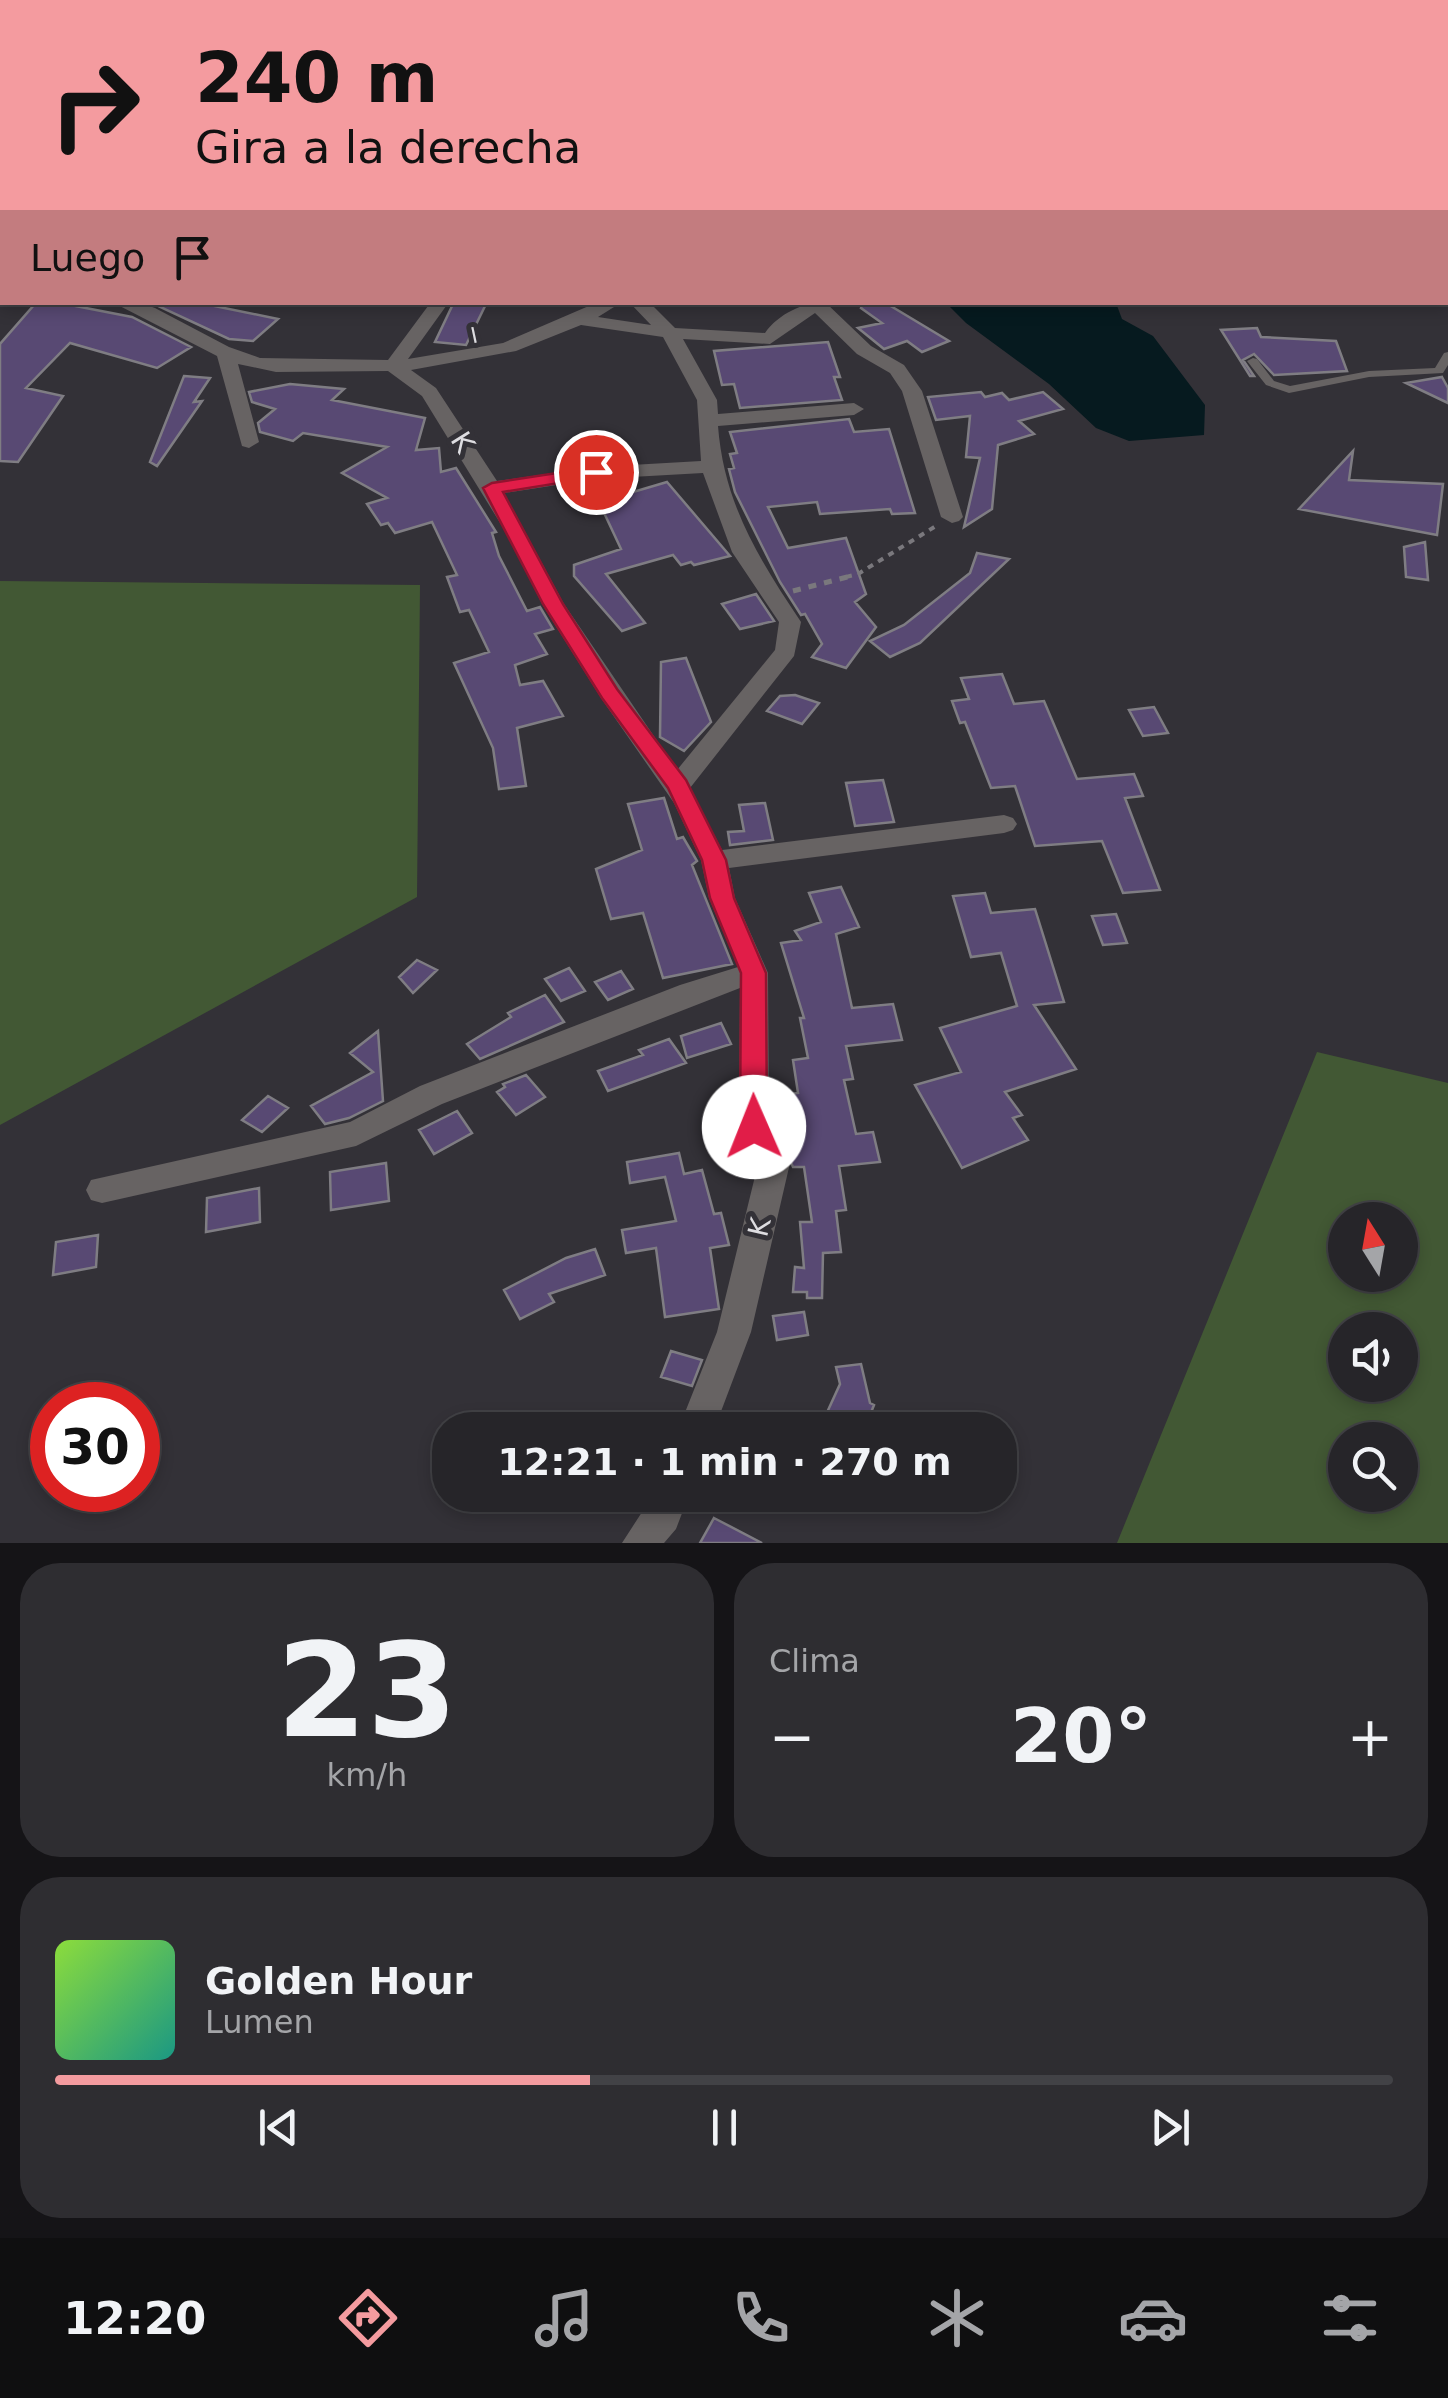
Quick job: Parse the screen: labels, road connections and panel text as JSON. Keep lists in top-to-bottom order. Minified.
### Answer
{"streets":{"street":["I","K"]},"crossings":[["I","K"]],"north":"top","page":{"turn":["240 m","Gira a la derecha"],"then":"Luego","limit":"30","trip":"12:21 · 1 min · 270 m","tile":[["23","km/h"],"Clima"],"heat":["−","20°","+"],"song":["Golden Hour","Lumen"],"tabs":"12:20"}}
